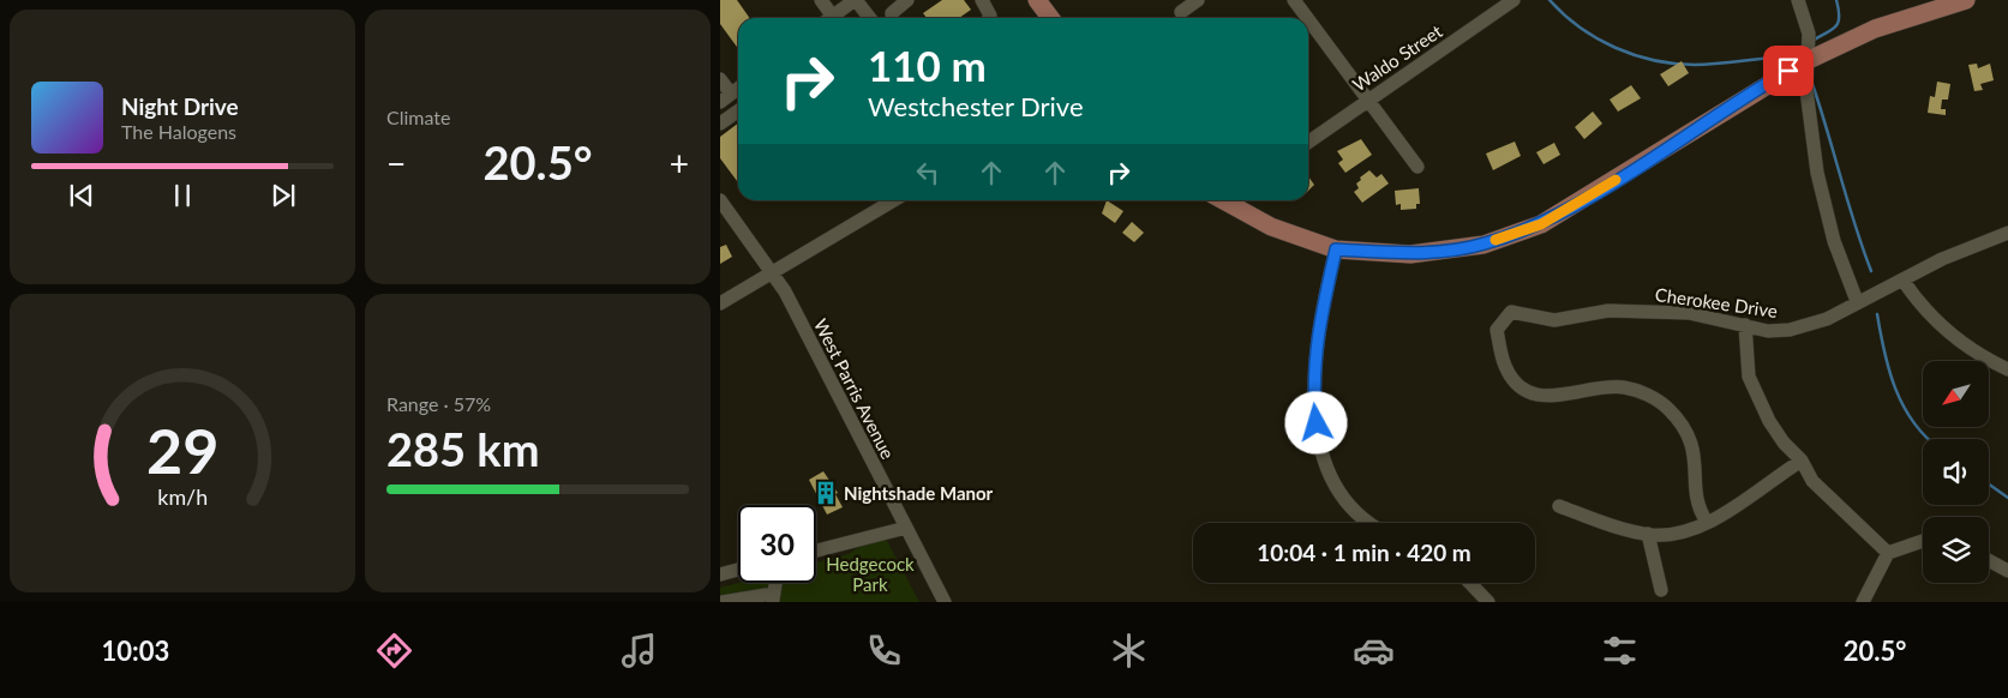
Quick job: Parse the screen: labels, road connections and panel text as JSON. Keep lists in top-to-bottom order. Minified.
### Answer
{"streets":{"street":["Waldo Street","Cherokee Drive","West Parris Avenue"]},"parks":["Hedgecock Park"],"places":{"building":["Nightshade Manor"]},"north":"bottom left","page":{"tile":["Climate",["Range · 57%","285 km"]],"turn":["110 m","Westchester Drive"],"song":["Night Drive","The Halogens"],"heat":["−","20.5°","+"],"limit":"30","trip":"10:04 · 1 min · 420 m","tabs":["10:03","20.5°"],"gauge":["29","km/h"]}}
